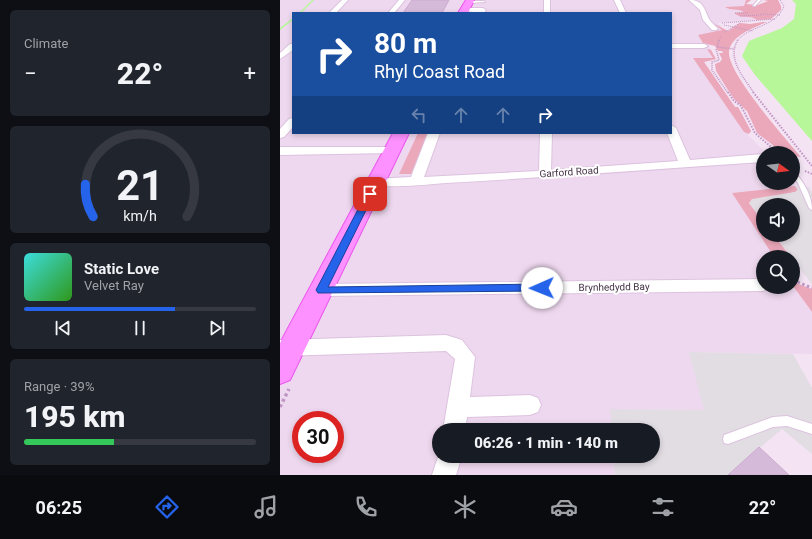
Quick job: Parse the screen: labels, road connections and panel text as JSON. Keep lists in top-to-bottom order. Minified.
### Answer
{"streets":{"street":["Garford Road","Brynhedydd Bay"]},"north":"right","page":{"tile":["Climate",["Range · 39%","195 km"]],"turn":["80 m","Rhyl Coast Road"],"heat":["−","22°","+"],"song":["Static Love","Velvet Ray"],"limit":"30","trip":"06:26 · 1 min · 140 m","tabs":["06:25","22°"],"gauge":["21","km/h"]}}
